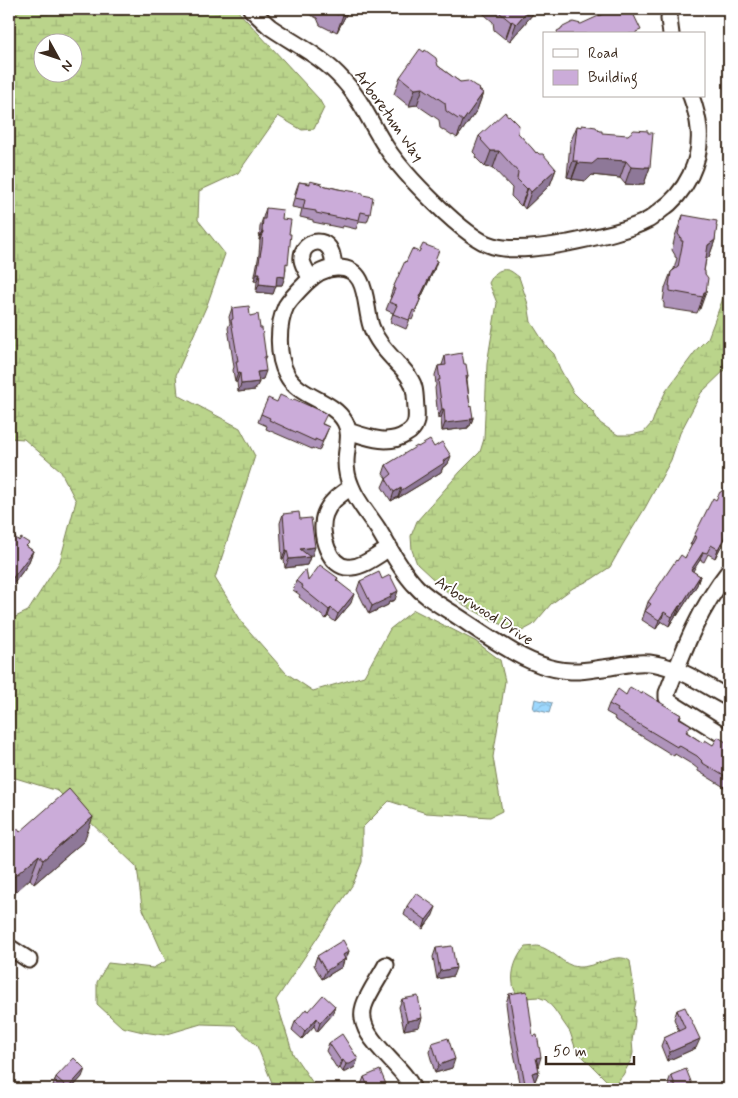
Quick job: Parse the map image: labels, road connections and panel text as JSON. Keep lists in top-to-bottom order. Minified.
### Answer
{"streets":{"street":["Arboretum Way","Arborwood Drive"]},"legend":["Road","Building"],"scale_bar":"50 m","north":"bottom right"}
